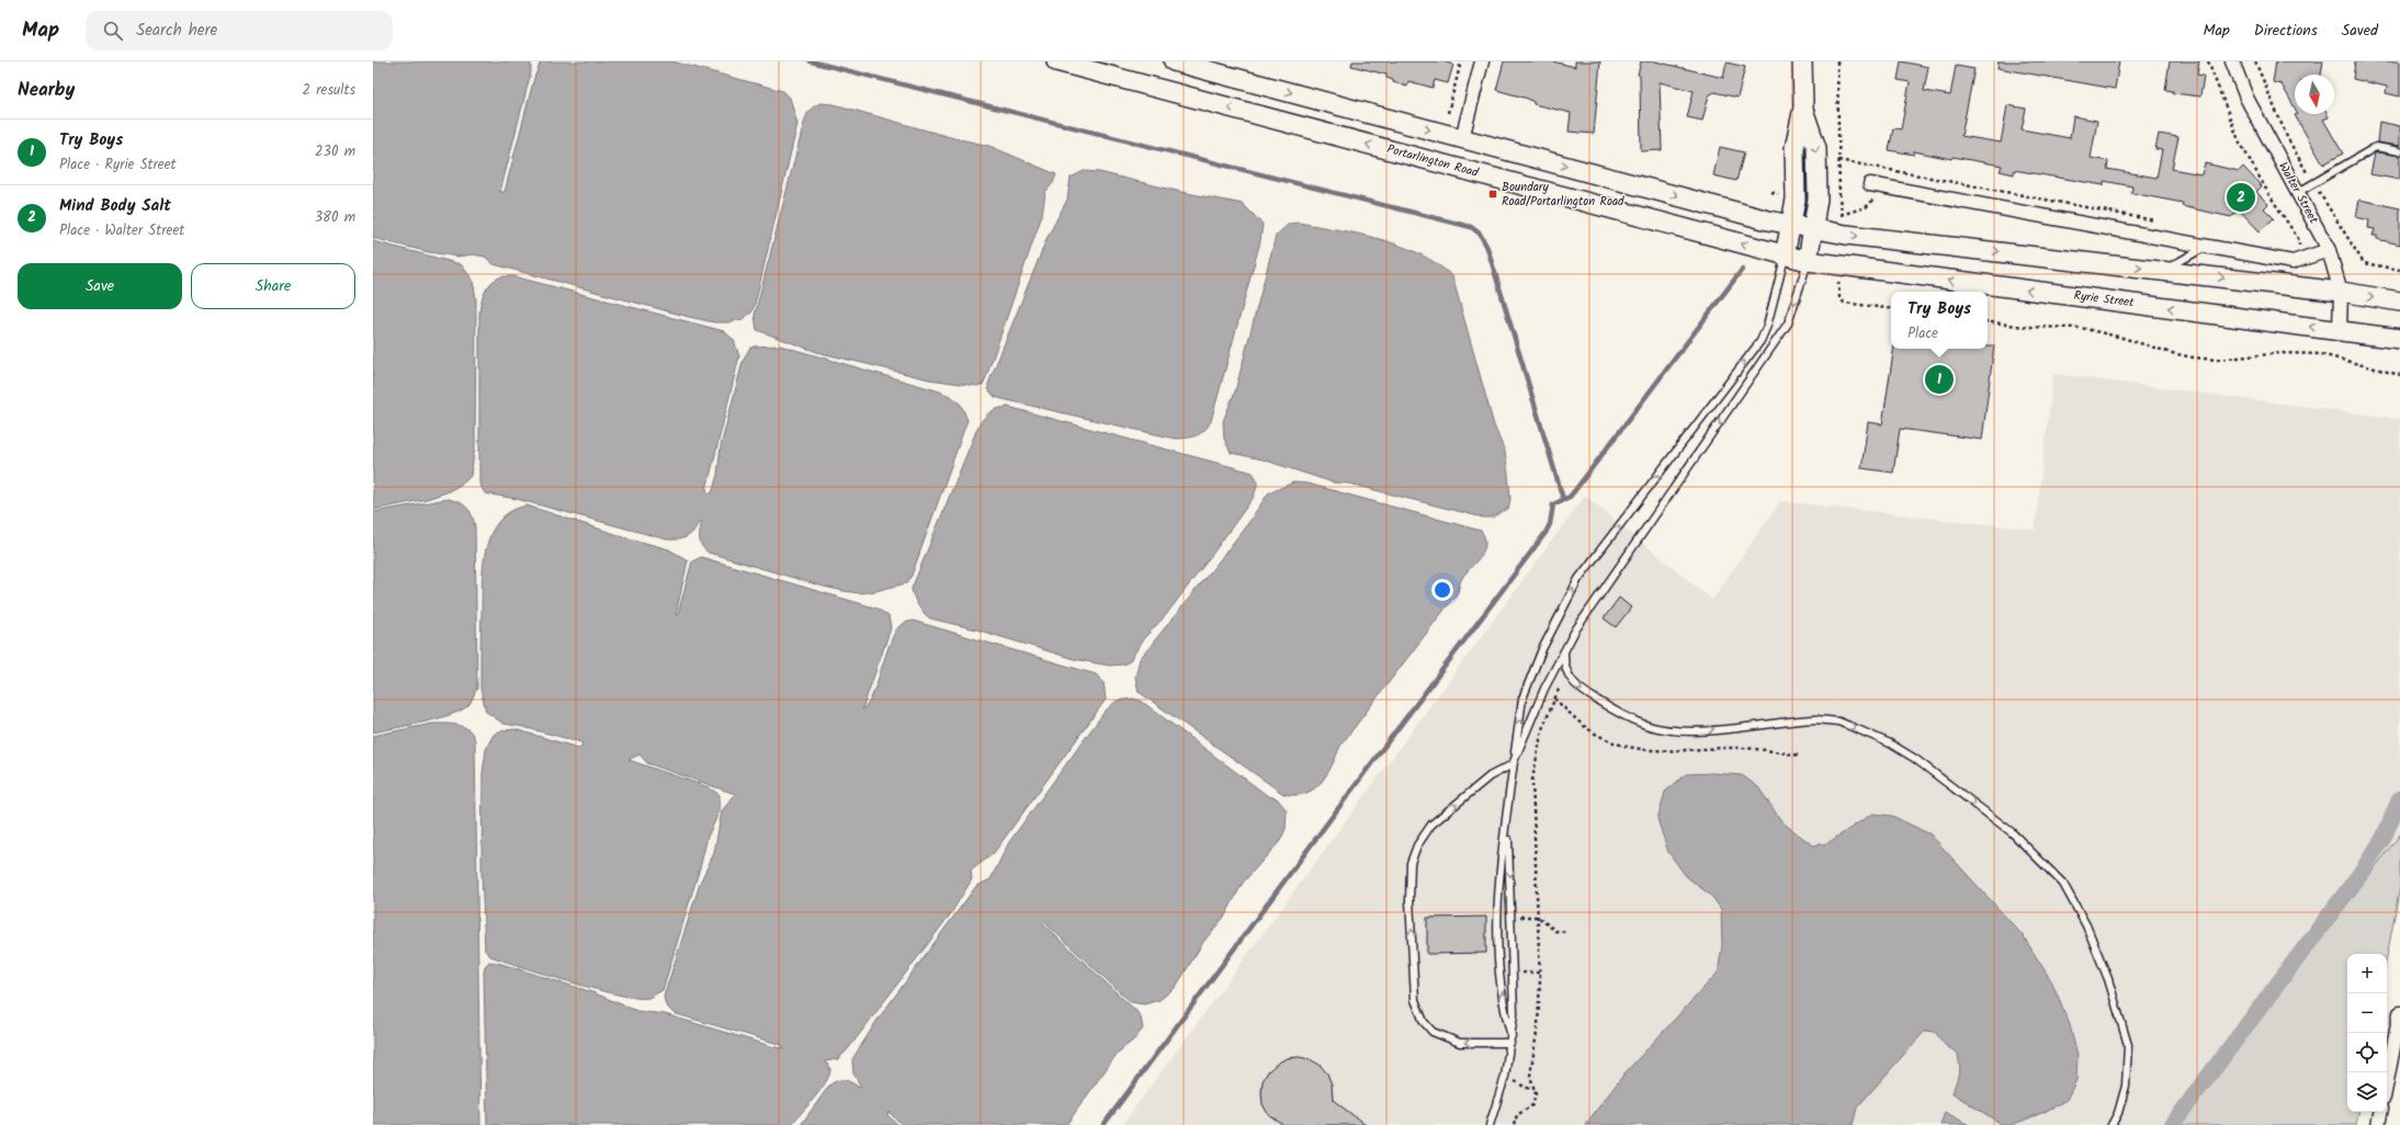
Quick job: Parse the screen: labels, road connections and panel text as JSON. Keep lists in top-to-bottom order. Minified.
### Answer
{"streets":{"main road":["Portarlington Road","Ryrie Street"],"street":["Walter Street"]},"crossings":[["Portarlington Road","Ryrie Street"],["Walter Street","Ryrie Street"]],"places":{"transit":["Boundary Road/Portarlington Road"]},"north":"bottom","page":{"header":"Map","search":"Search here","nav":["Map","Directions","Saved"],"heading":["Nearby","2 results"],"list":[{"mark":"1","name":"Try Boys","note":"Place · Ryrie Street","value":"230 m"},{"mark":"2","name":"Mind Body Salt","note":"Place · Walter Street","value":"380 m"}],"pins":["2","1"],"buttons":["Save","Share"],"popup":["Try Boys","Place"],"map_buttons":["+","−"]}}
